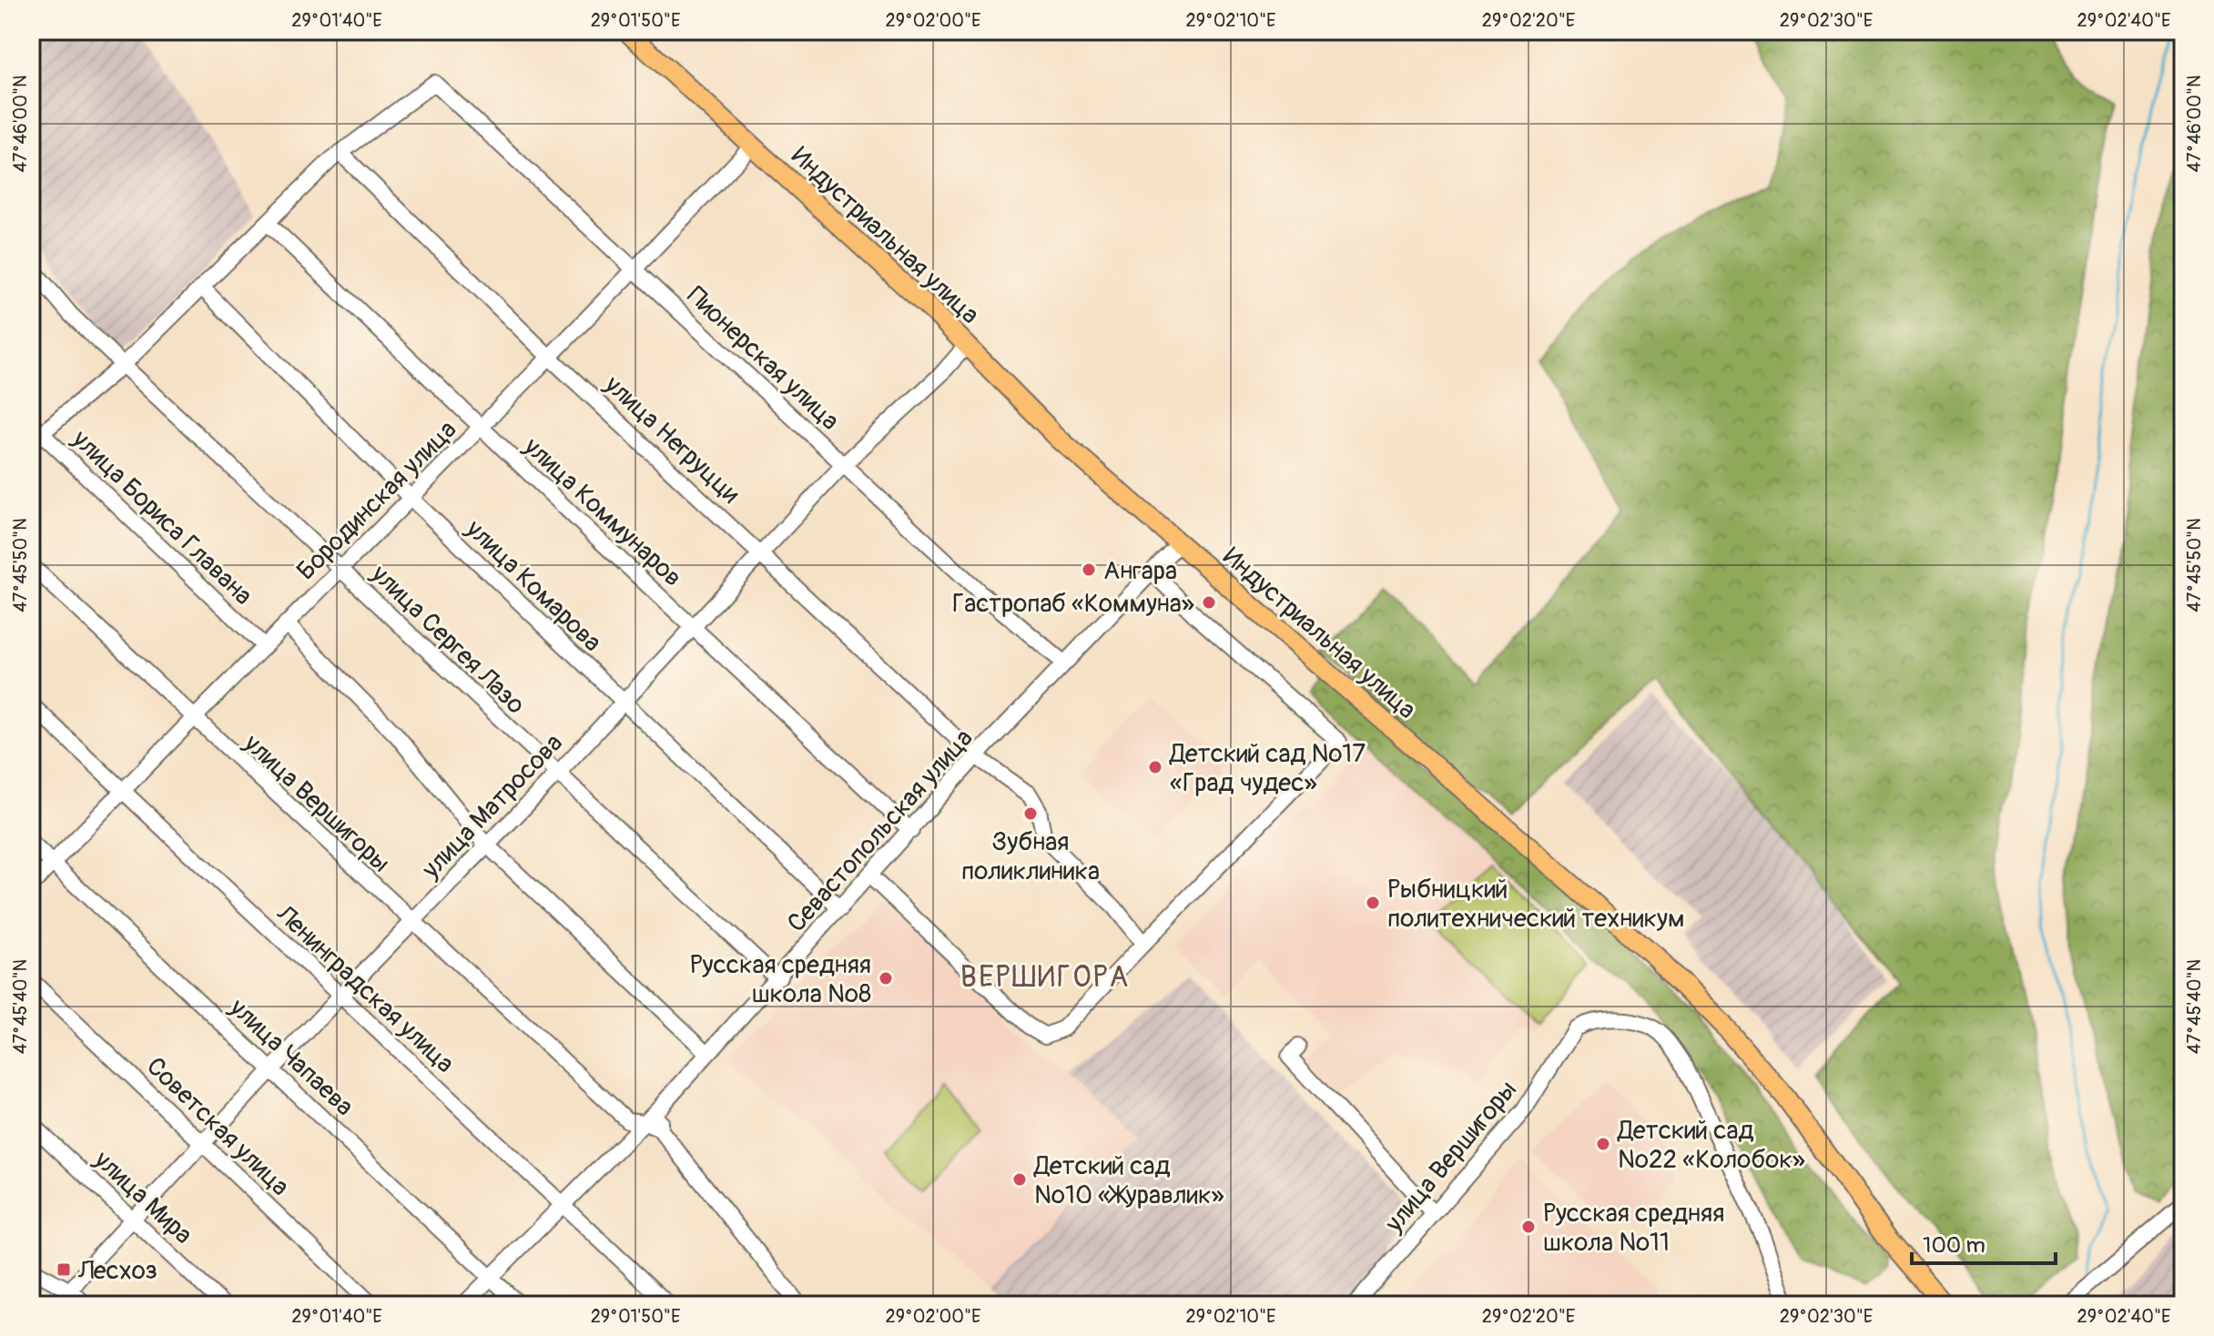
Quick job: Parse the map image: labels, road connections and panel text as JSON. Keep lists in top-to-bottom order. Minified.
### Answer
{"streets":{"main road":["Индустриальная улица"],"street":["Пионерская улица","улица Негруцци","Бородинская улица","улица Коммунаров","улица Бориса Главана","улица Комарова","улица Сергея Лазо","улица Вершигоры","улица Матросова","Севастопольская улица","Ленинградская улица","улица Чапаева","Советская улица","улица Мира"]},"crossings":[["Индустриальная улица","Бородинская улица"],["Индустриальная улица","улица Матросова"],["Индустриальная улица","Севастопольская улица"],["Пионерская улица","улица Негруцци"],["Пионерская улица","Бородинская улица"],["Пионерская улица","улица Матросова"],["Пионерская улица","Севастопольская улица"],["улица Негруцци","Бородинская улица"],["улица Негруцци","улица Матросова"],["улица Негруцци","Севастопольская улица"],["Бородинская улица","улица Коммунаров"],["Бородинская улица","улица Бориса Главана"],["Бородинская улица","улица Комарова"],["Бородинская улица","улица Сергея Лазо"],["Бородинская улица","улица Вершигоры"],["Бородинская улица","Ленинградская улица"],["Бородинская улица","улица Чапаева"],["улица Коммунаров","улица Матросова"],["улица Коммунаров","Севастопольская улица"],["улица Комарова","улица Матросова"],["улица Комарова","Севастопольская улица"],["улица Сергея Лазо","улица Матросова"],["улица Сергея Лазо","Севастопольская улица"],["улица Вершигоры","улица Матросова"],["улица Вершигоры","Севастопольская улица"],["улица Матросова","Ленинградская улица"],["улица Матросова","улица Чапаева"],["улица Матросова","Советская улица"],["улица Матросова","улица Мира"],["Севастопольская улица","Ленинградская улица"],["Севастопольская улица","улица Чапаева"]],"districts":["ВЕРШИГОРА"],"places":{"other":["Ангара","Гастропаб «Коммуна»","Детский сад №17 «Град чудес»","Зубная поликлиника","Рыбницкий политехнический техникум","Русская средняя школа №8","Детский сад №22 «Колобок»","Детский сад №10 «Журавлик»","Русская средняя школа №11"],"transit":["Лесхоз"]},"scale_bar":"100 m","coordinates":["29°01'40\"E","29°01'50\"E","29°02'00\"E","29°02'10\"E","29°02'20\"E","29°02'30\"E","29°02'40\"E","47°46'00\"N","47°45'50\"N","47°45'40\"N"]}
